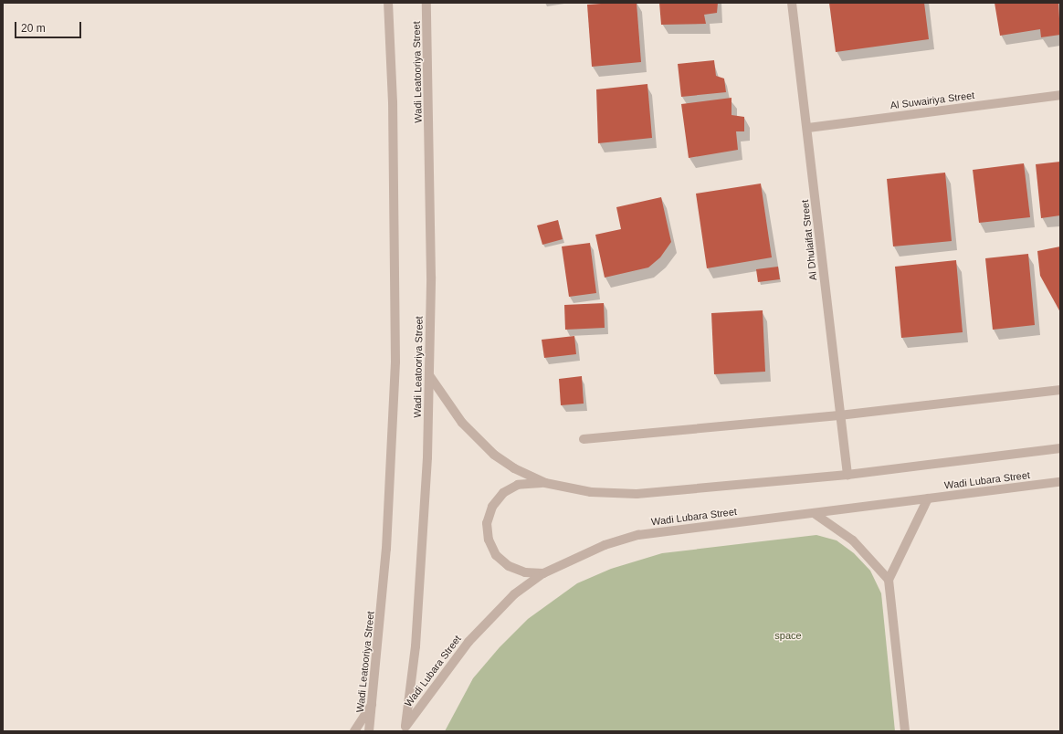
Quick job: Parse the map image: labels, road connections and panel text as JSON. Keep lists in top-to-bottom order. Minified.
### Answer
{"streets":{"street":["Wadi Leatooriya Street","Al Suwairiya Street","Al Dhulaifat Street","Wadi Lubara Street"]},"crossings":[["Wadi Leatooriya Street","Wadi Lubara Street"],["Al Suwairiya Street","Al Dhulaifat Street"]],"parks":["space"],"scale_bar":"20 m"}
